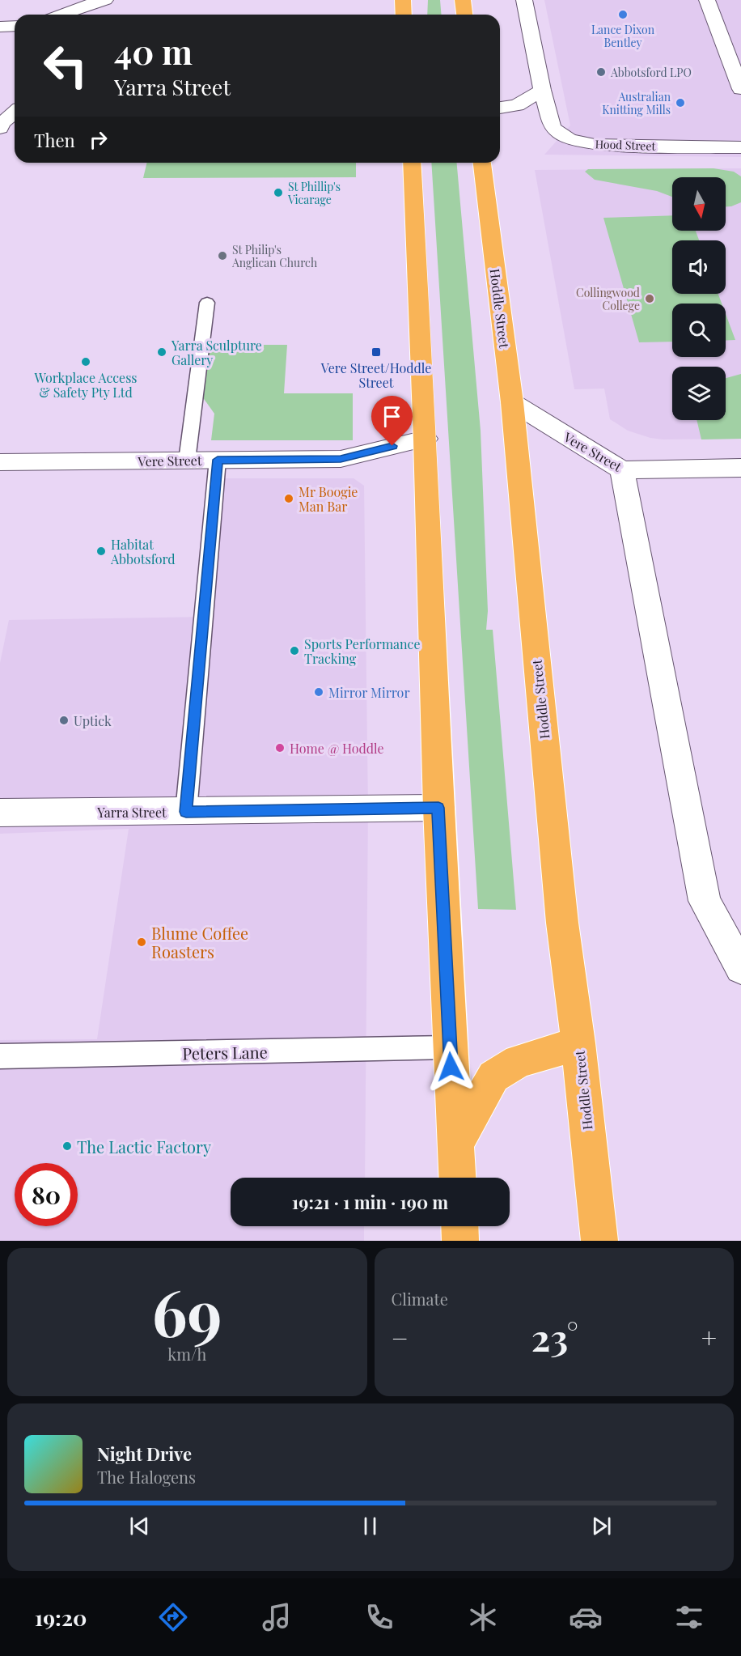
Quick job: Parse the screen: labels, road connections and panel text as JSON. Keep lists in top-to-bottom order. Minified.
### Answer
{"streets":{"highway":["Hoddle Street"],"street":["Hood Street","Vere Street","Yarra Street"],"lane":["Peters Lane"]},"crossings":[["Hoddle Street","Vere Street"]],"places":{"other":["Lance Dixon Bentley","Abbotsford LPO","Australian Knitting Mills","St Phillip's Vicarage","St Philip's Anglican Church","Collingwood College","Yarra Sculpture Gallery","Workplace Access & Safety Pty Ltd","Mr Boogie Man Bar","Habitat Abbotsford","Sports Performance Tracking","Mirror Mirror","Uptick","Home @ Hoddle","Blume Coffee Roasters","The Lactic Factory"],"transit":["Vere Street/Hoddle Street"]},"north":"bottom","page":{"turn":["40 m","Yarra Street"],"then":"Then","limit":"80","trip":"19:21 · 1 min · 190 m","tile":[["69","km/h"],"Climate"],"heat":["−","23°","+"],"song":["Night Drive","The Halogens"],"tabs":"19:20"}}
